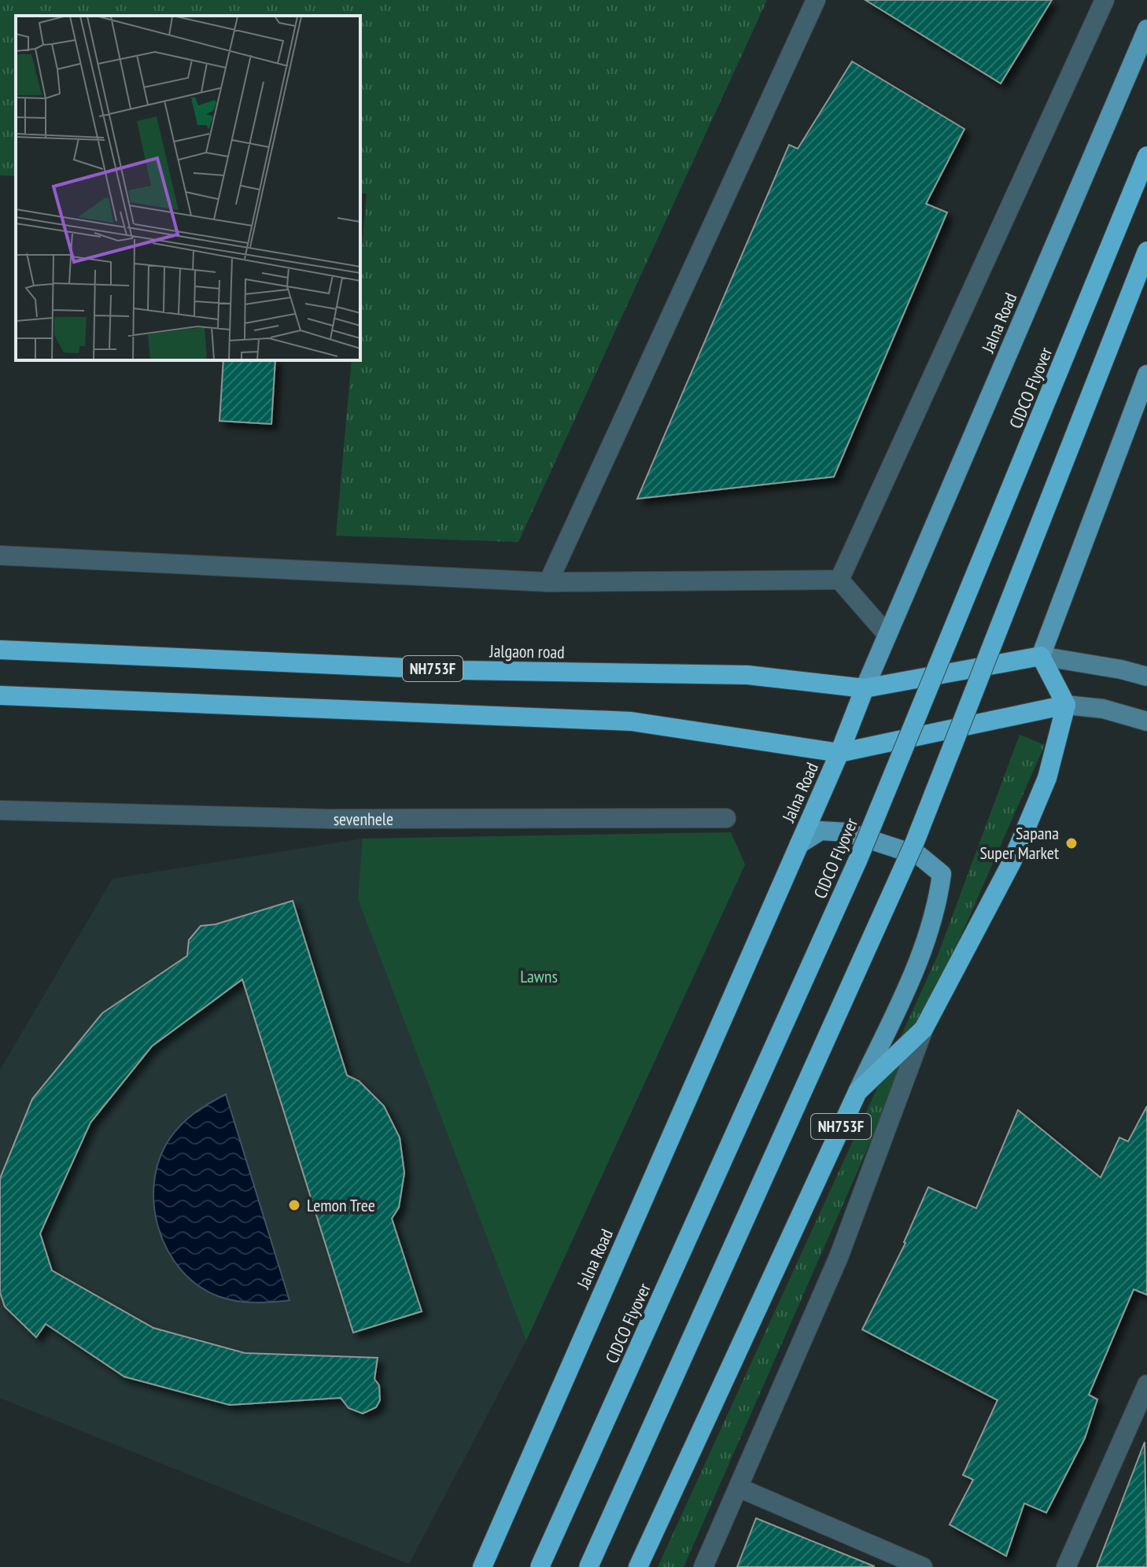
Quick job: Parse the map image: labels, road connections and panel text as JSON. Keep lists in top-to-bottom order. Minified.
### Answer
{"streets":{"highway":["Jalna Road","CIDCO Flyover","Jalgaon road","NH753F"],"street":["sevenhele"]},"crossings":[["Jalna Road","Jalgaon road"]],"parks":["Lawns"],"places":["Sapana Super Market","Lemon Tree"]}
